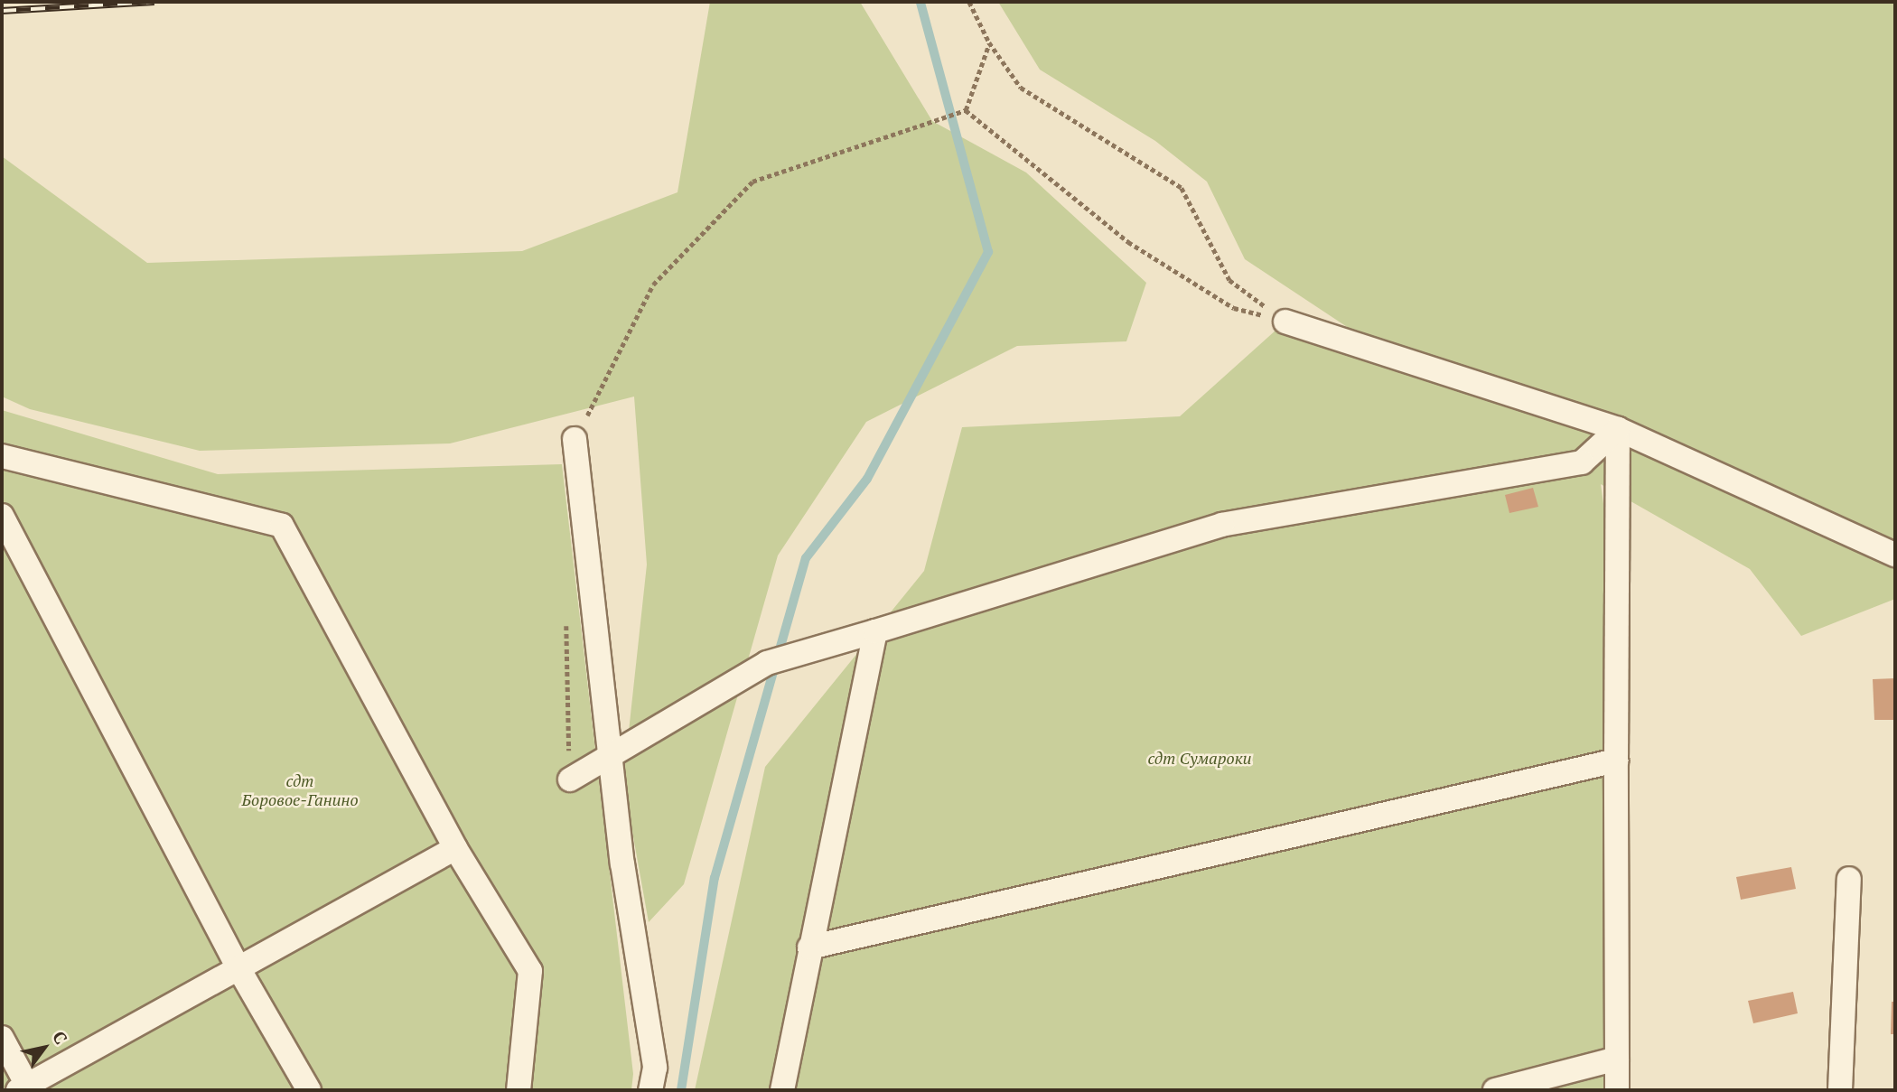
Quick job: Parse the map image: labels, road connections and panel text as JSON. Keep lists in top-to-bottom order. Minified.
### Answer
{"parks":["сдт Сумароки","сдт Боровое-Ганино"],"north":"top right"}
